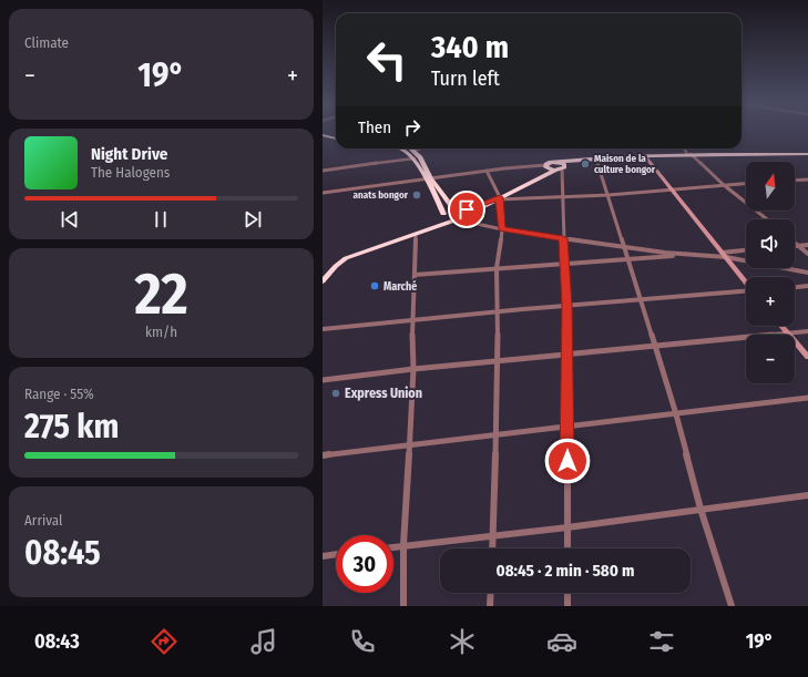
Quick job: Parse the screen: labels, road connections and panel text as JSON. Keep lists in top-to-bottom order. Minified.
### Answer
{"places":["Maison de la culture bongor","anats bongor","Marché","Express Union"],"north":"top","page":{"tile":["Climate",["22","km/h"],["Range · 55%","275 km"],["Arrival","08:45"]],"turn":["340 m","Turn left"],"heat":["−","19°","+"],"then":"Then","song":["Night Drive","The Halogens"],"map_buttons":["+","−"],"limit":"30","trip":"08:45 · 2 min · 580 m","tabs":["08:43","19°"]}}
